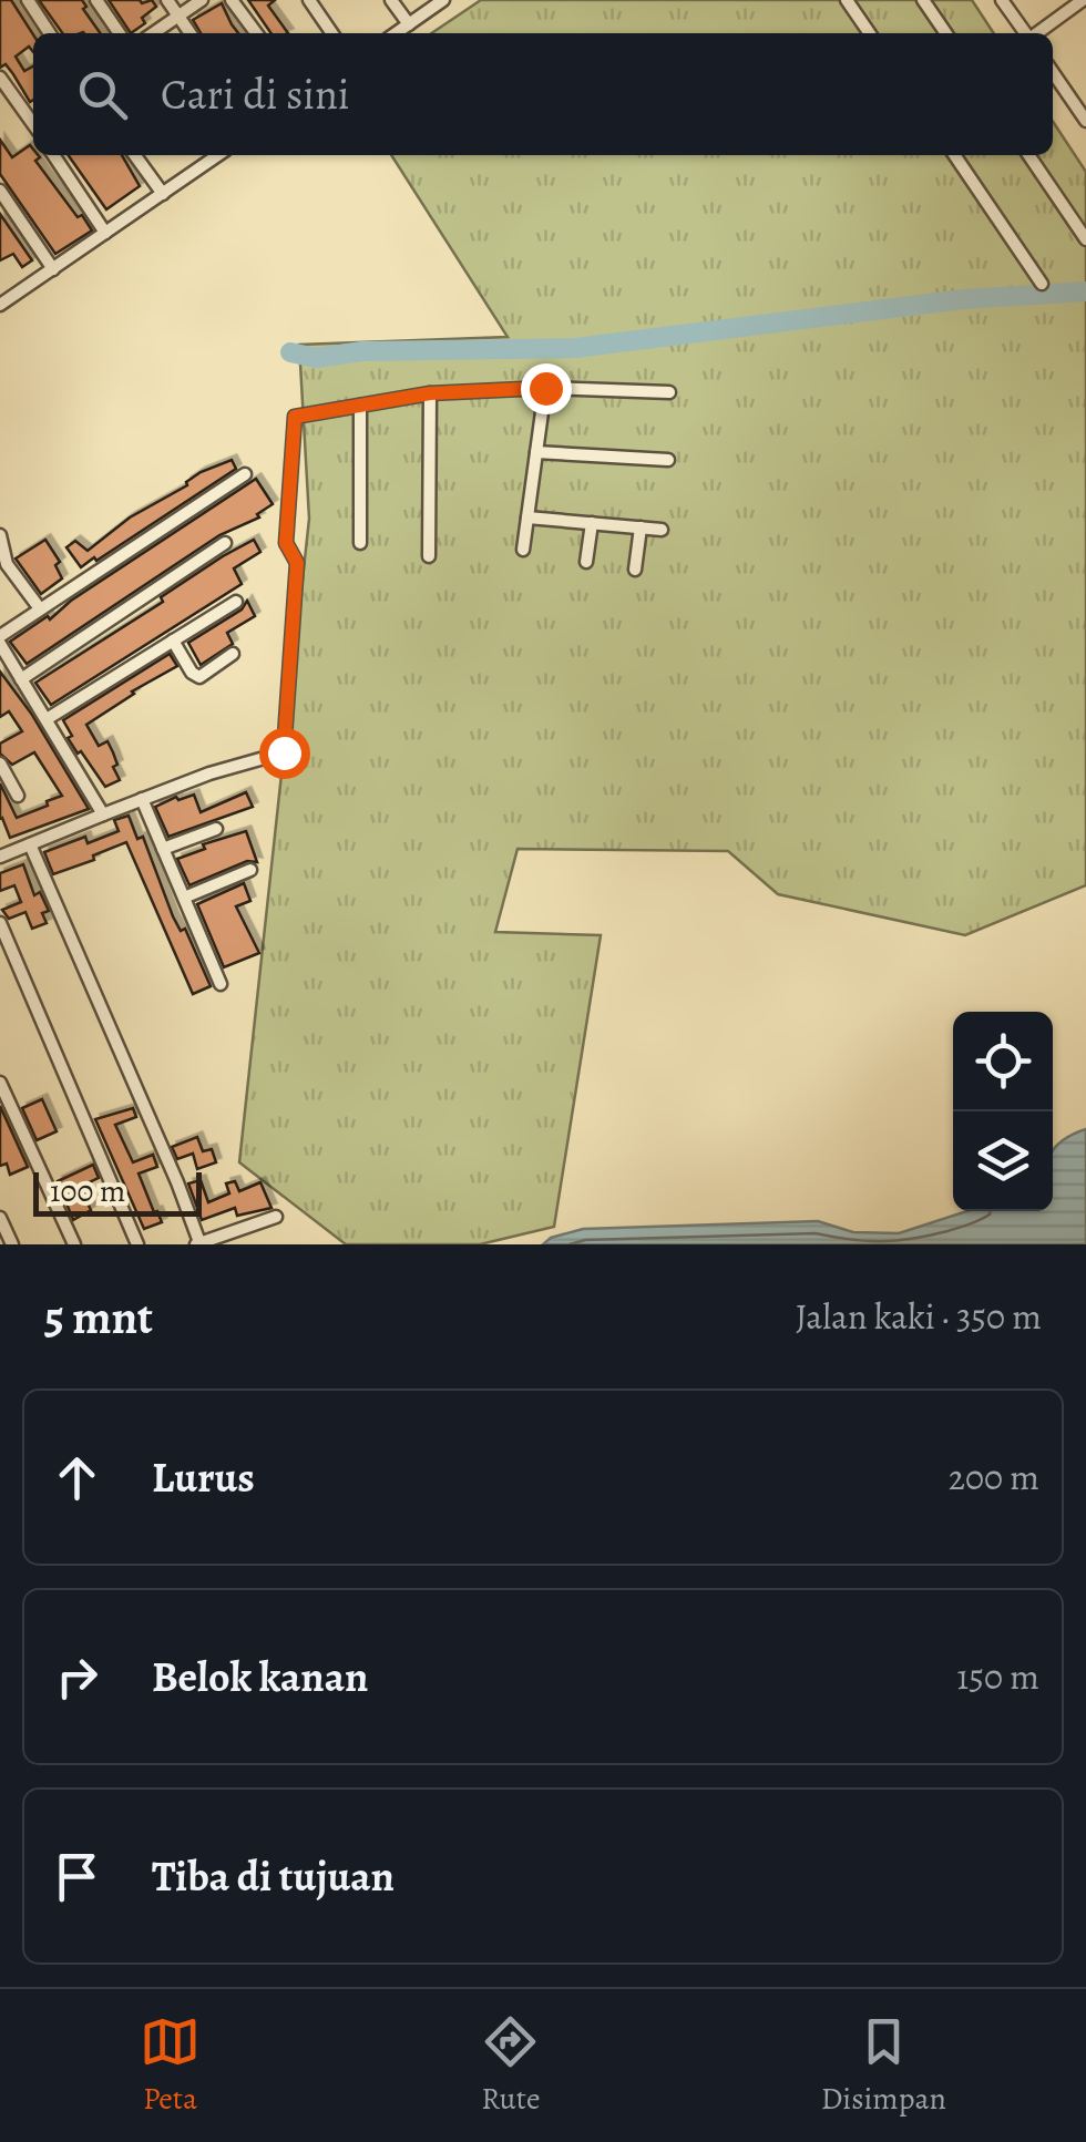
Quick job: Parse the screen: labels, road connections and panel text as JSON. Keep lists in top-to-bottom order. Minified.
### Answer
{"scale_bar":"100 m","page":{"search":"Cari di sini","scale":"100 m","heading":["5 mnt","Jalan kaki · 350 m"],"list":[["Lurus","200 m"],["Belok kanan","150 m"],"Tiba di tujuan"],"nav":["Peta","Rute","Disimpan"]}}
